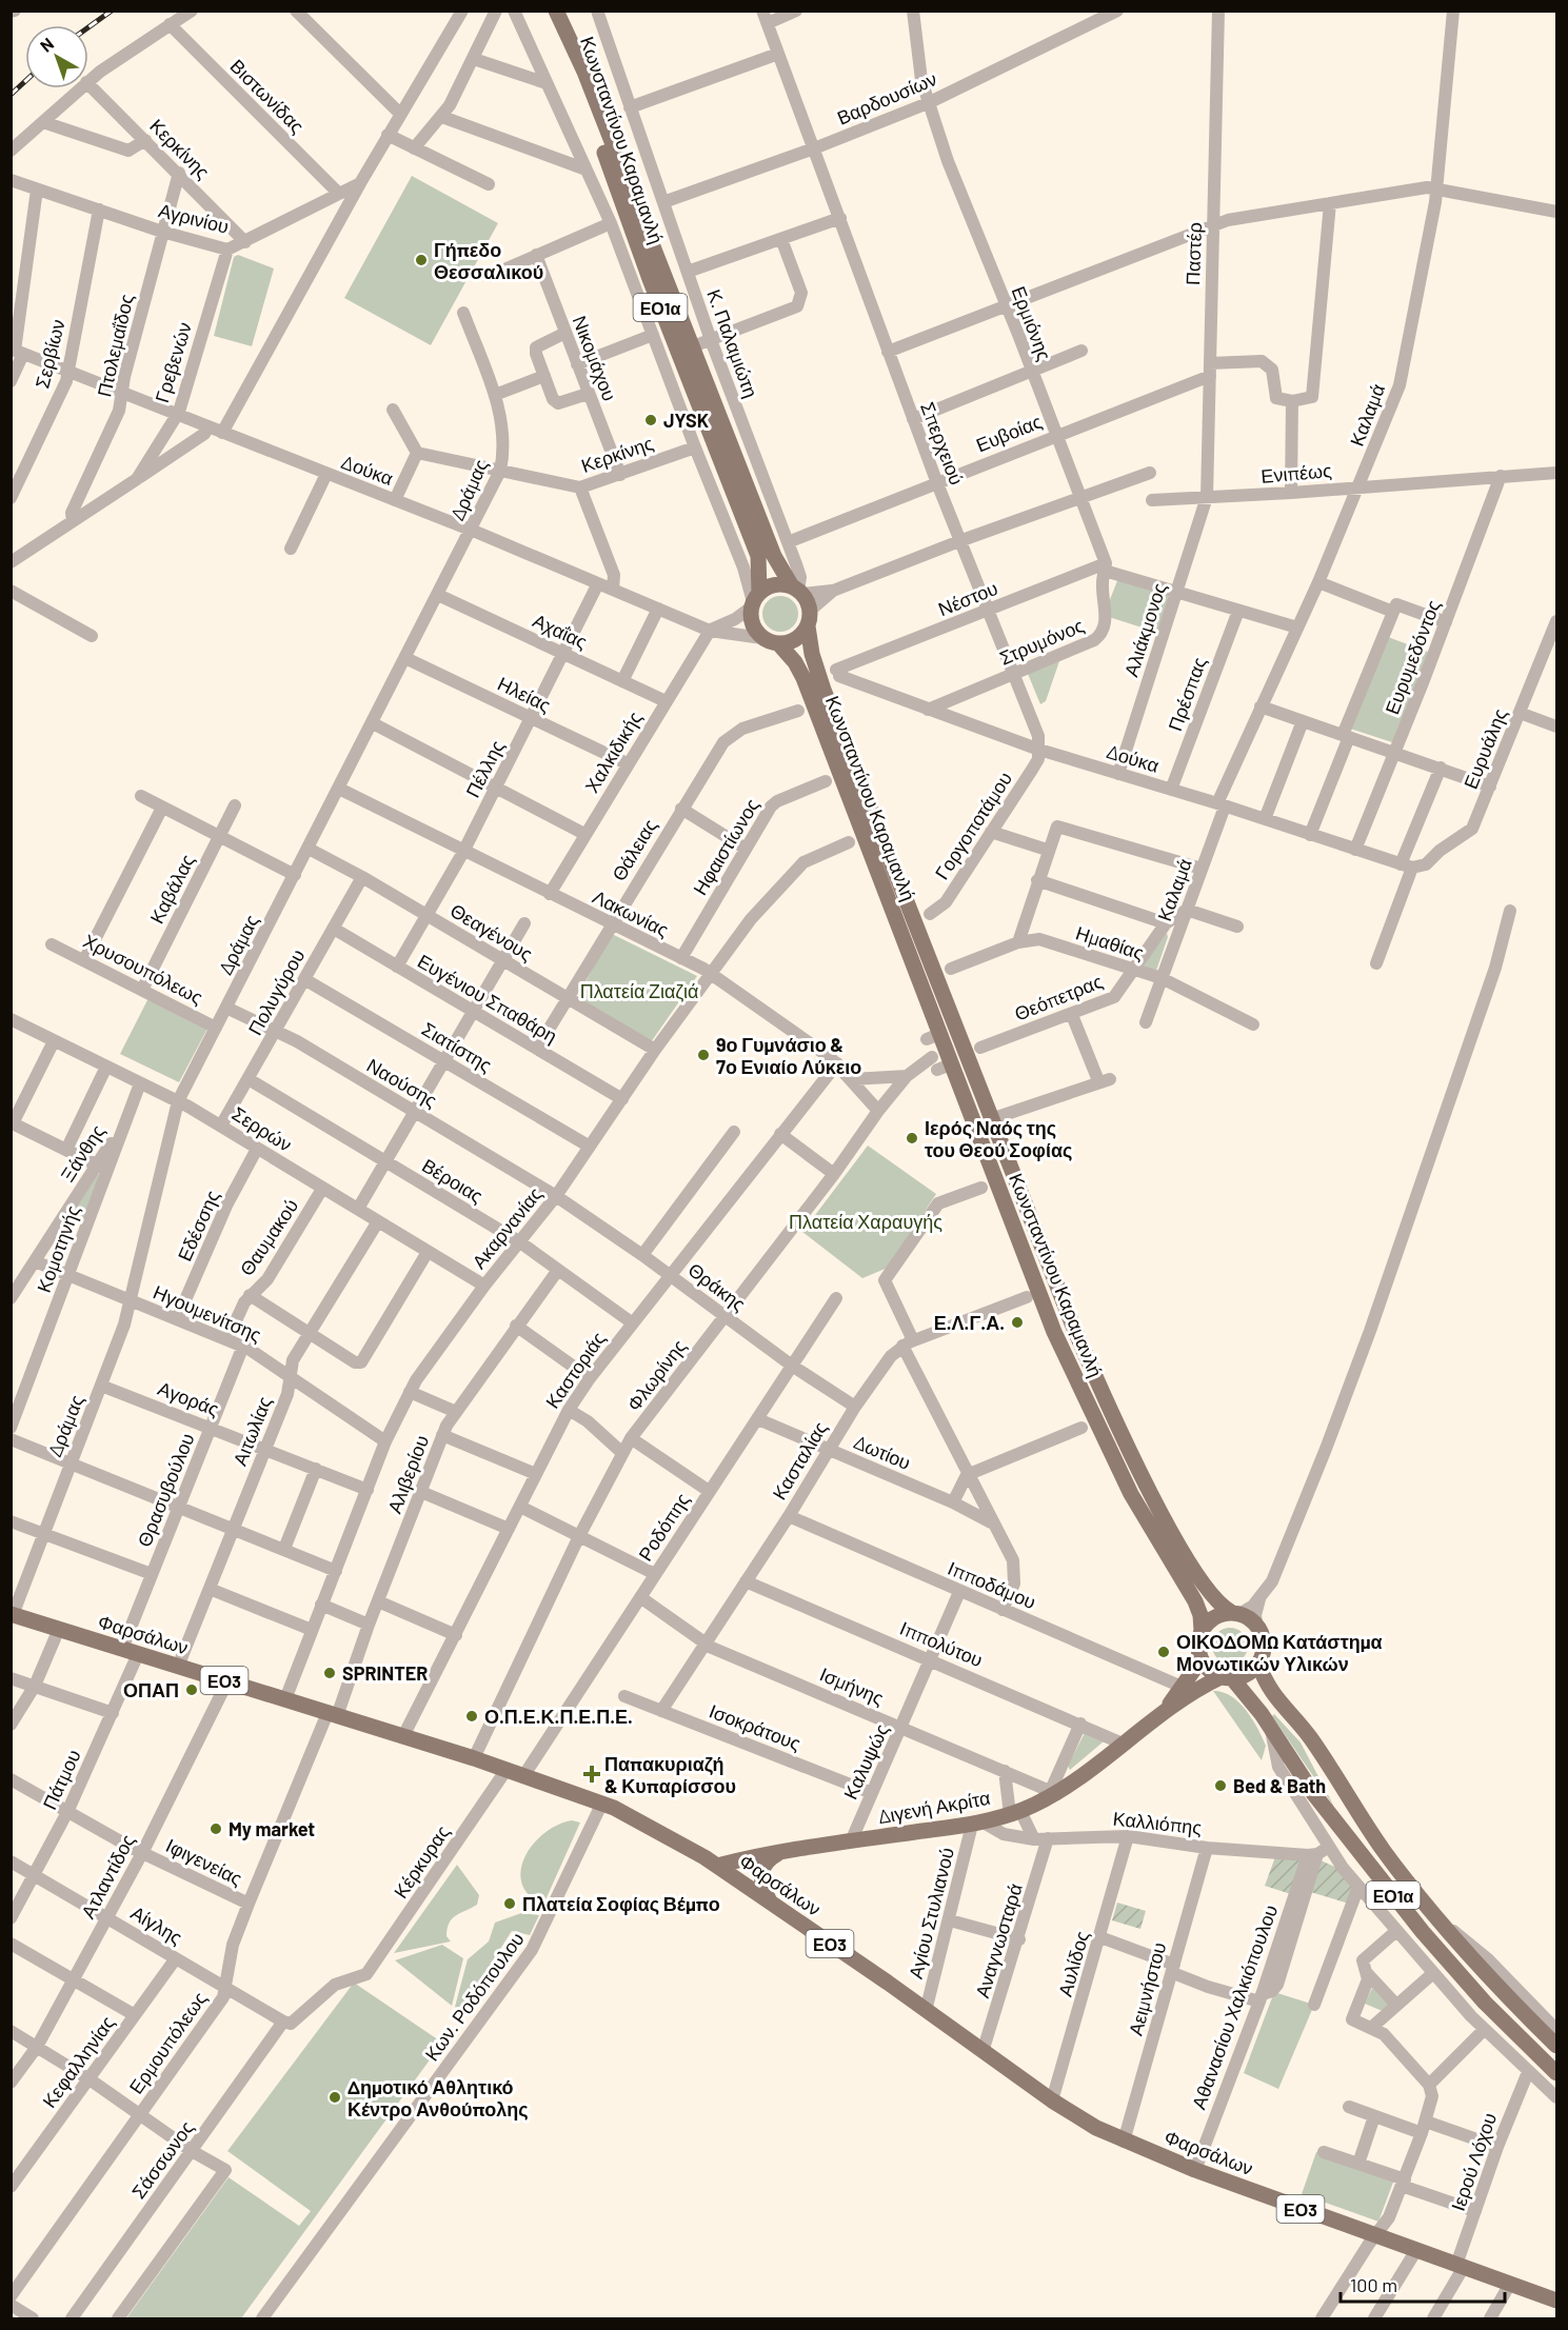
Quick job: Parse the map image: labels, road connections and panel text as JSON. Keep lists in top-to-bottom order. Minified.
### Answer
{"streets":{"main road":["Κωνσταντίνου Καραμανλή","ΕΟ1α","Φαρσάλων","ΕΟ3","Διγενή Ακρίτα"],"street":["Βιστωνίδας","Βαρδουσίων","Κερκίνης","Αγρινίου","Παστέρ","Ερμιόνης","Κ. Παλαμιώτη","Πτολεμαΐδος","Σερβίων","Νικομάχου","Γρεβενών","Καλαμά","Ευβοίας","Σπερχειού","Δούκα","Ενιπέως","Δράμας","Νέστου","Αλιάκμονος","Αχαΐας","Στρυμόνος","Ευρυμεδόντος","Ηλείας","Πρέσπας","Ευρυάλης","Χαλκιδικής","Πέλλης","Γοργοποτάμου","Ηφαιστίωνος","Θάλειας","Καβάλας","Λακωνίας","Θεαγένους","Ημαθίας","Χρυσουπόλεως","Πολυγύρου","Θεόπετρας","Ευγένιου Σπαθάρη","Σιατίστης","Ναούσης","Σερρών","Ξάνθης","Βέροιας","Εδέσσης","Ακαρνανίας","Θαυμακού","Κομοτηνής","Θράκης","Ηγουμενίτσης","Καστοριάς","Φλωρίνης","Αγοράς","Αιτωλίας","Δωτίου","Κασταλίας","Αλιβερίου","Θρασυβούλου","Ροδόπης","Ιπποδάμου","Ιππολύτου","Ισμήνης","Ισοκράτους","Καλυψώς","Πάτμου","Καλλιόπης","Ιφιγενείας","Κέρκυρας","Ατλαντίδος","Αγίου Στυλιανού","Αίγλης","Αναγνωσταρά","Αυλίδος","Αειμνήστου","Κων. Ροδόπουλου","Αθανασίου Χαλκιόπουλου","Ερμουπόλεως","Κεφαλληνίας","Σάσσωνος","Ιερού Λόχου"]},"crossings":[["Βιστωνίδας","Αγρινίου"],["Βαρδουσίων","Ερμιόνης"],["Βαρδουσίων","Κ. Παλαμιώτη"],["Βαρδουσίων","Σπερχειού"],["Κωνσταντίνου Καραμανλή","Κερκίνης"],["Κωνσταντίνου Καραμανλή","ΕΟ1α"],["Κωνσταντίνου Καραμανλή","Κ. Παλαμιώτη"],["Κωνσταντίνου Καραμανλή","Δούκα"],["Κωνσταντίνου Καραμανλή","Διγενή Ακρίτα"],["Κερκίνης","Αγρινίου"],["Κερκίνης","Πτολεμαΐδος"],["Κερκίνης","Νικομάχου"],["Κερκίνης","Δράμας"],["Αγρινίου","Πτολεμαΐδος"],["Αγρινίου","Σερβίων"],["Αγρινίου","Γρεβενών"],["Παστέρ","Ευβοίας"],["Παστέρ","Ενιπέως"],["Παστέρ","Αλιάκμονος"],["ΕΟ1α","Διγενή Ακρίτα"],["Ερμιόνης","Ευβοίας"],["Ερμιόνης","Νέστου"],["Ερμιόνης","Στρυμόνος"],["Κ. Παλαμιώτη","Ευβοίας"],["Κ. Παλαμιώτη","Δούκα"],["Πτολεμαΐδος","Γρεβενών"],["Πτολεμαΐδος","Δούκα"],["Σερβίων","Δούκα"],["Γρεβενών","Δούκα"],["Καλαμά","Δούκα"],["Καλαμά","Ενιπέως"],["Καλαμά","Ημαθίας"],["Καλαμά","Θεόπετρας"],["Ευβοίας","Σπερχειού"],["Σπερχειού","Δούκα"],["Σπερχειού","Νέστου"],["Σπερχειού","Στρυμόνος"],["Σπερχειού","Γοργοποτάμου"],["Δούκα","Δράμας"],["Δούκα","Νέστου"],["Δούκα","Αλιάκμονος"],["Δούκα","Στρυμόνος"],["Δούκα","Ευρυμεδόντος"],["Δούκα","Πρέσπας"],["Δούκα","Ευρυάλης"],["Δούκα","Χαλκιδικής"],["Δούκα","Πέλλης"],["Δούκα","Γοργοποτάμου"],["Ενιπέως","Αλιάκμονος"],["Ενιπέως","Ευρυμεδόντος"],["Δράμας","Αχαΐας"],["Δράμας","Ηλείας"],["Δράμας","Λακωνίας"],["Δράμας","Θεαγένους"],["Δράμας","Χρυσουπόλεως"],["Δράμας","Ναούσης"],["Δράμας","Σερρών"],["Δράμας","Ηγουμενίτσης"],["Δράμας","Αγοράς"],["Δράμας","Φαρσάλων"],["Νέστου","Στρυμόνος"],["Αχαΐας","Χαλκιδικής"],["Αχαΐας","Πέλλης"],["Ηλείας","Χαλκιδικής"],["Ηλείας","Πέλλης"],["Χαλκιδικής","Λακωνίας"],["Πέλλης","Λακωνίας"],["Πέλλης","Θεαγένους"],["Πέλλης","Ευγένιου Σπαθάρη"],["Ηφαιστίωνος","Λακωνίας"],["Θάλειας","Λακωνίας"],["Θάλειας","Θεαγένους"],["Θάλειας","Ευγένιου Σπαθάρη"],["Καβάλας","Χρυσουπόλεως"],["Λακωνίας","Ακαρνανίας"],["Λακωνίας","Καστοριάς"],["Λακωνίας","Φλωρίνης"],["Θεαγένους","Πολυγύρου"],["Θεαγένους","Ακαρνανίας"],["Ημαθίας","Θεόπετρας"],["Πολυγύρου","Ευγένιου Σπαθάρη"],["Πολυγύρου","Σιατίστης"],["Πολυγύρου","Ναούσης"],["Πολυγύρου","Σερρών"],["Πολυγύρου","Βέροιας"],["Ευγένιου Σπαθάρη","Ακαρνανίας"],["Σιατίστης","Ακαρνανίας"],["Ναούσης","Ακαρνανίας"],["Ναούσης","Θράκης"],["Σερρών","Εδέσσης"],["Σερρών","Ακαρνανίας"],["Σερρών","Θαυμακού"],["Σερρών","Κομοτηνής"],["Σερρών","Αιτωλίας"],["Ξάνθης","Κομοτηνής"],["Ξάνθης","Ηγουμενίτσης"],["Βέροιας","Ακαρνανίας"],["Βέροιας","Καστοριάς"],["Βέροιας","Αλιβερίου"],["Εδέσσης","Ηγουμενίτσης"],["Ακαρνανίας","Θράκης"],["Ακαρνανίας","Ηγουμενίτσης"],["Ακαρνανίας","Αγοράς"],["Ακαρνανίας","Φαρσάλων"],["Θαυμακού","Ηγουμενίτσης"],["Κομοτηνής","Ηγουμενίτσης"],["Θράκης","Καστοριάς"],["Θράκης","Φλωρίνης"],["Θράκης","Κασταλίας"],["Θράκης","Ροδόπης"],["Ηγουμενίτσης","Αιτωλίας"],["Ηγουμενίτσης","Θρασυβούλου"],["Καστοριάς","Φαρσάλων"],["Φλωρίνης","Φαρσάλων"],["Αγοράς","Αιτωλίας"],["Αγοράς","Θρασυβούλου"],["Αιτωλίας","Φαρσάλων"],["Δωτίου","Κασταλίας"],["Δωτίου","Ροδόπης"],["Κασταλίας","Ιπποδάμου"],["Κασταλίας","Ιππολύτου"],["Κασταλίας","Ισμήνης"],["Κασταλίας","Ισοκράτους"],["Αλιβερίου","Φαρσάλων"],["Αλιβερίου","Ερμουπόλεως"],["Θρασυβούλου","Φαρσάλων"],["Ροδόπης","Φαρσάλων"],["Ροδόπης","Ισμήνης"],["Ιπποδάμου","Καλυψώς"],["Ιπποδάμου","Διγενή Ακρίτα"],["Φαρσάλων","Πάτμου"],["Φαρσάλων","Διγενή Ακρίτα"],["Φαρσάλων","Κέρκυρας"],["Φαρσάλων","Ατλαντίδος"],["Φαρσάλων","Αγίου Στυλιανού"],["Φαρσάλων","Αναγνωσταρά"],["Φαρσάλων","Αυλίδος"],["Φαρσάλων","Αειμνήστου"],["Φαρσάλων","Κων. Ροδόπουλου"],["Φαρσάλων","Αθανασίου Χαλκιόπουλου"],["Φαρσάλων","Ερμουπόλεως"],["Φαρσάλων","Ιερού Λόχου"],["Ιππολύτου","Καλυψώς"],["Ιππολύτου","Διγενή Ακρίτα"],["Ισμήνης","Καλυψώς"],["Ισμήνης","Διγενή Ακρίτα"],["Ισοκράτους","Καλυψώς"],["Καλυψώς","Διγενή Ακρίτα"],["Πάτμου","Ιφιγενείας"],["Πάτμου","Αίγλης"],["Διγενή Ακρίτα","Καλλιόπης"],["Διγενή Ακρίτα","Αγίου Στυλιανού"],["Καλλιόπης","Αγίου Στυλιανού"],["Καλλιόπης","Αναγνωσταρά"],["Καλλιόπης","Αυλίδος"],["Καλλιόπης","Αειμνήστου"],["Καλλιόπης","Αθανασίου Χαλκιόπουλου"],["Ιφιγενείας","Ατλαντίδος"],["Ιφιγενείας","Ερμουπόλεως"],["Κέρκυρας","Αίγλης"],["Κέρκυρας","Σάσσωνος"],["Ατλαντίδος","Αίγλης"],["Αίγλης","Ερμουπόλεως"],["Αίγλης","Κεφαλληνίας"],["Αίγλης","Σάσσωνος"]],"parks":["Πλατεία Ζιαζιά","Πλατεία Χαραυγής"],"places":{"other":["Γήπεδο Θεσσαλικού","JYSK","9ο Γυμνάσιο & 7ο Ενιαίο Λύκειο","Ιερός Ναός της του Θεού Σοφίας","Ε.Λ.Γ.Α.","ΟΙΚΟΔΟΜΩ Κατάστημα Μονωτικών Υλικών","SPRINTER","ΟΠΑΠ","Ο.Π.Ε.Κ.Π.Ε.Π.Ε.","Bed & Bath","My market","Πλατεία Σοφίας Βέμπο","Δημοτικό Αθλητικό Κέντρο Ανθούπολης"],"health":["Παπακυριαζή & Κυπαρίσσου"]},"scale_bar":"100 m","north":"top left"}
